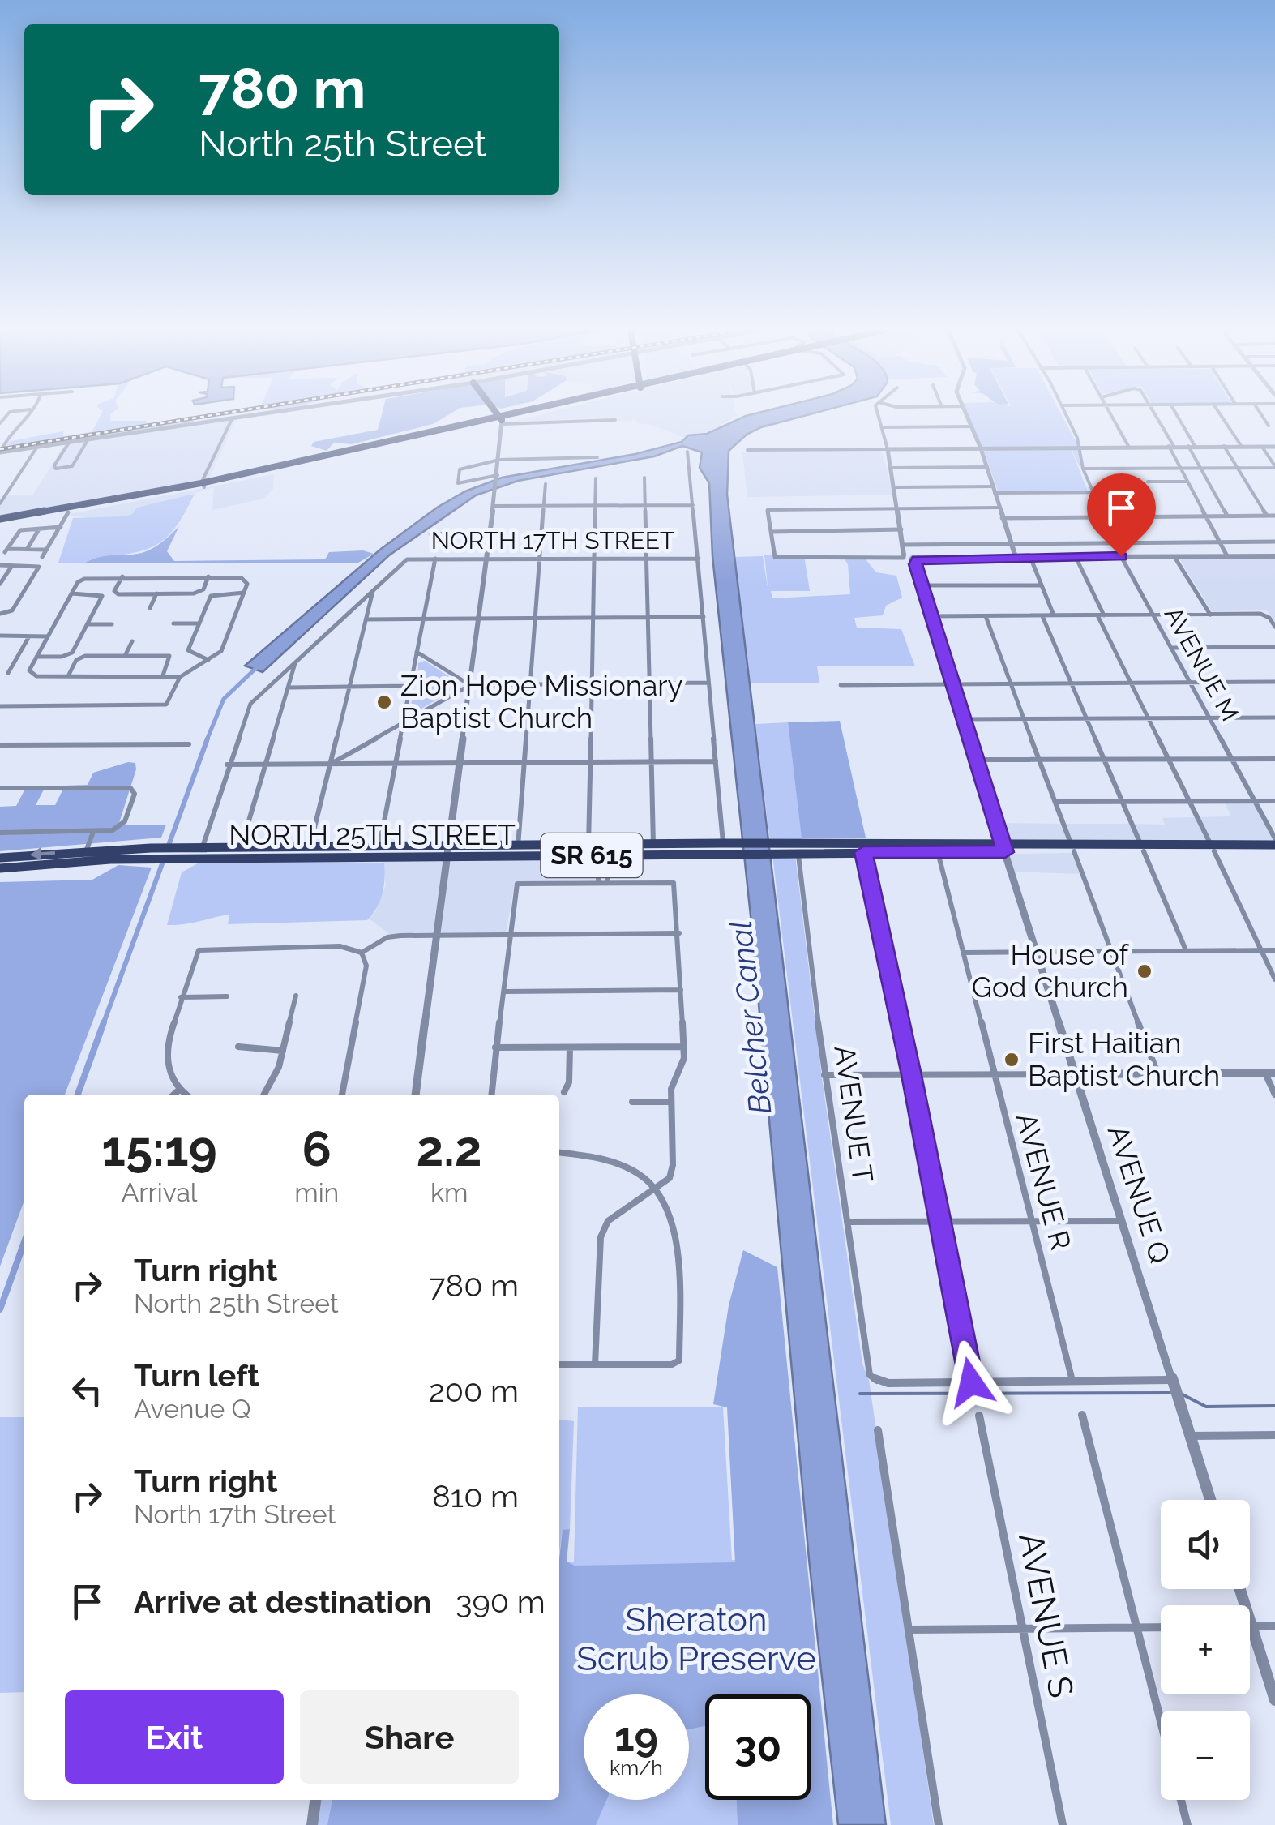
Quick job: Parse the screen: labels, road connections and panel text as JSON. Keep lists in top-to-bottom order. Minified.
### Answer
{"streets":{"main road":["NORTH 25TH STREET","SR 615"],"street":["NORTH 17TH STREET","AVENUE M","AVENUE T","AVENUE R","AVENUE Q","AVENUE S"]},"crossings":[["NORTH 25TH STREET","SR 615"],["NORTH 25TH STREET","AVENUE T"],["NORTH 25TH STREET","AVENUE R"],["NORTH 25TH STREET","AVENUE Q"]],"water":["Belcher Canal"],"parks":["Sheraton Scrub Preserve"],"places":["Zion Hope Missionary Baptist Church","House of God Church","First Haitian Baptist Church"],"page":{"turn":["780 m","North 25th Street"],"eta":["15:19","Arrival","6","min","2.2","km"],"list":[{"name":"Turn right","note":"North 25th Street","value":"780 m"},{"name":"Turn left","note":"Avenue Q","value":"200 m"},{"name":"Turn right","note":"North 17th Street","value":"810 m"},{"name":"Arrive at destination","value":"390 m"}],"map_buttons":["+","−"],"buttons":["Exit","Share"],"speed":"19 km/h","limit":"30"}}
